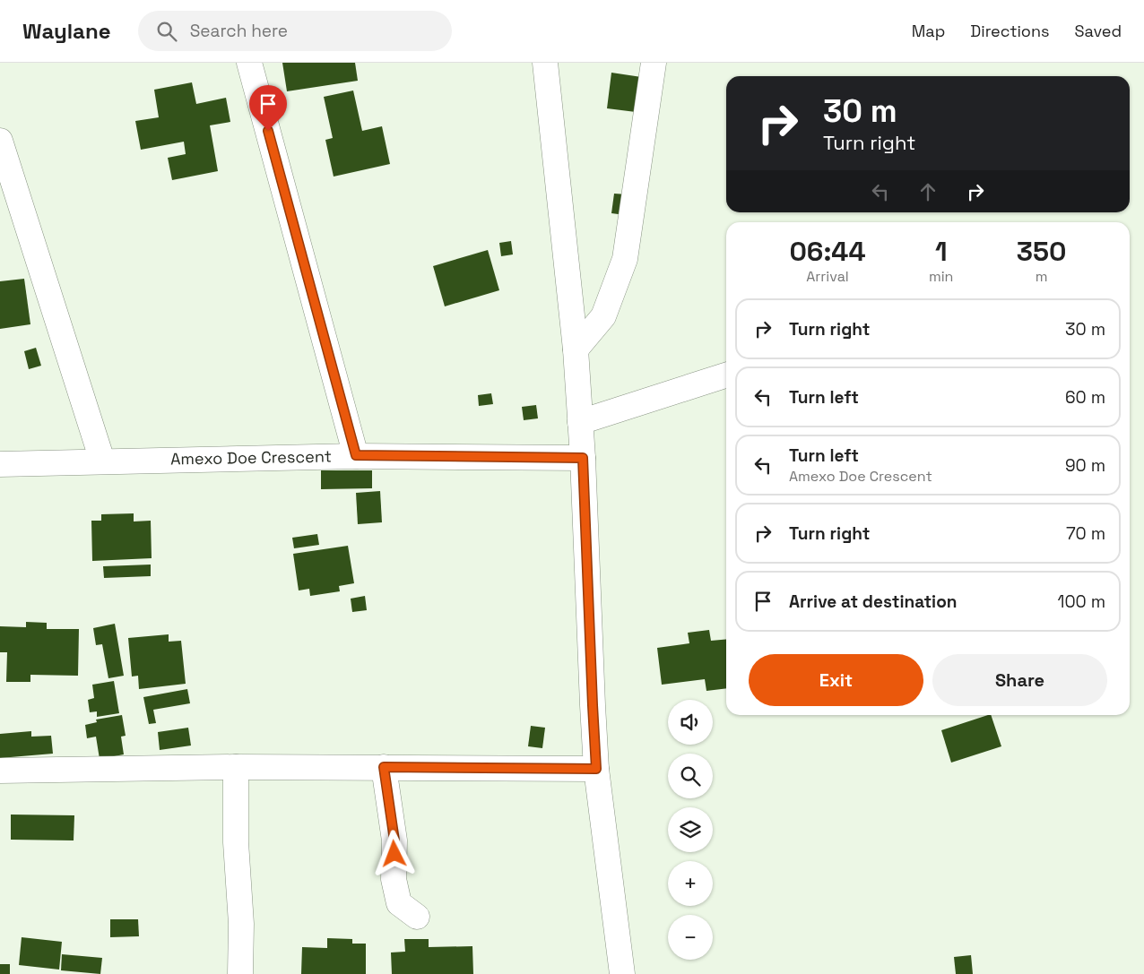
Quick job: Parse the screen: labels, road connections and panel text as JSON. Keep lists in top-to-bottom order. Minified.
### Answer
{"streets":{"street":["Amexo Doe Crescent"]},"page":{"header":"Waylane","search":"Search here","nav":["Map","Directions","Saved"],"turn":["30 m","Turn right"],"eta":["06:44","Arrival","1","min","350","m"],"list":[{"name":"Turn right","value":"30 m"},{"name":"Turn left","value":"60 m"},{"name":"Turn left","note":"Amexo Doe Crescent","value":"90 m"},{"name":"Turn right","value":"70 m"},{"name":"Arrive at destination","value":"100 m"}],"buttons":["Exit","Share"],"map_buttons":["+","−"]}}
